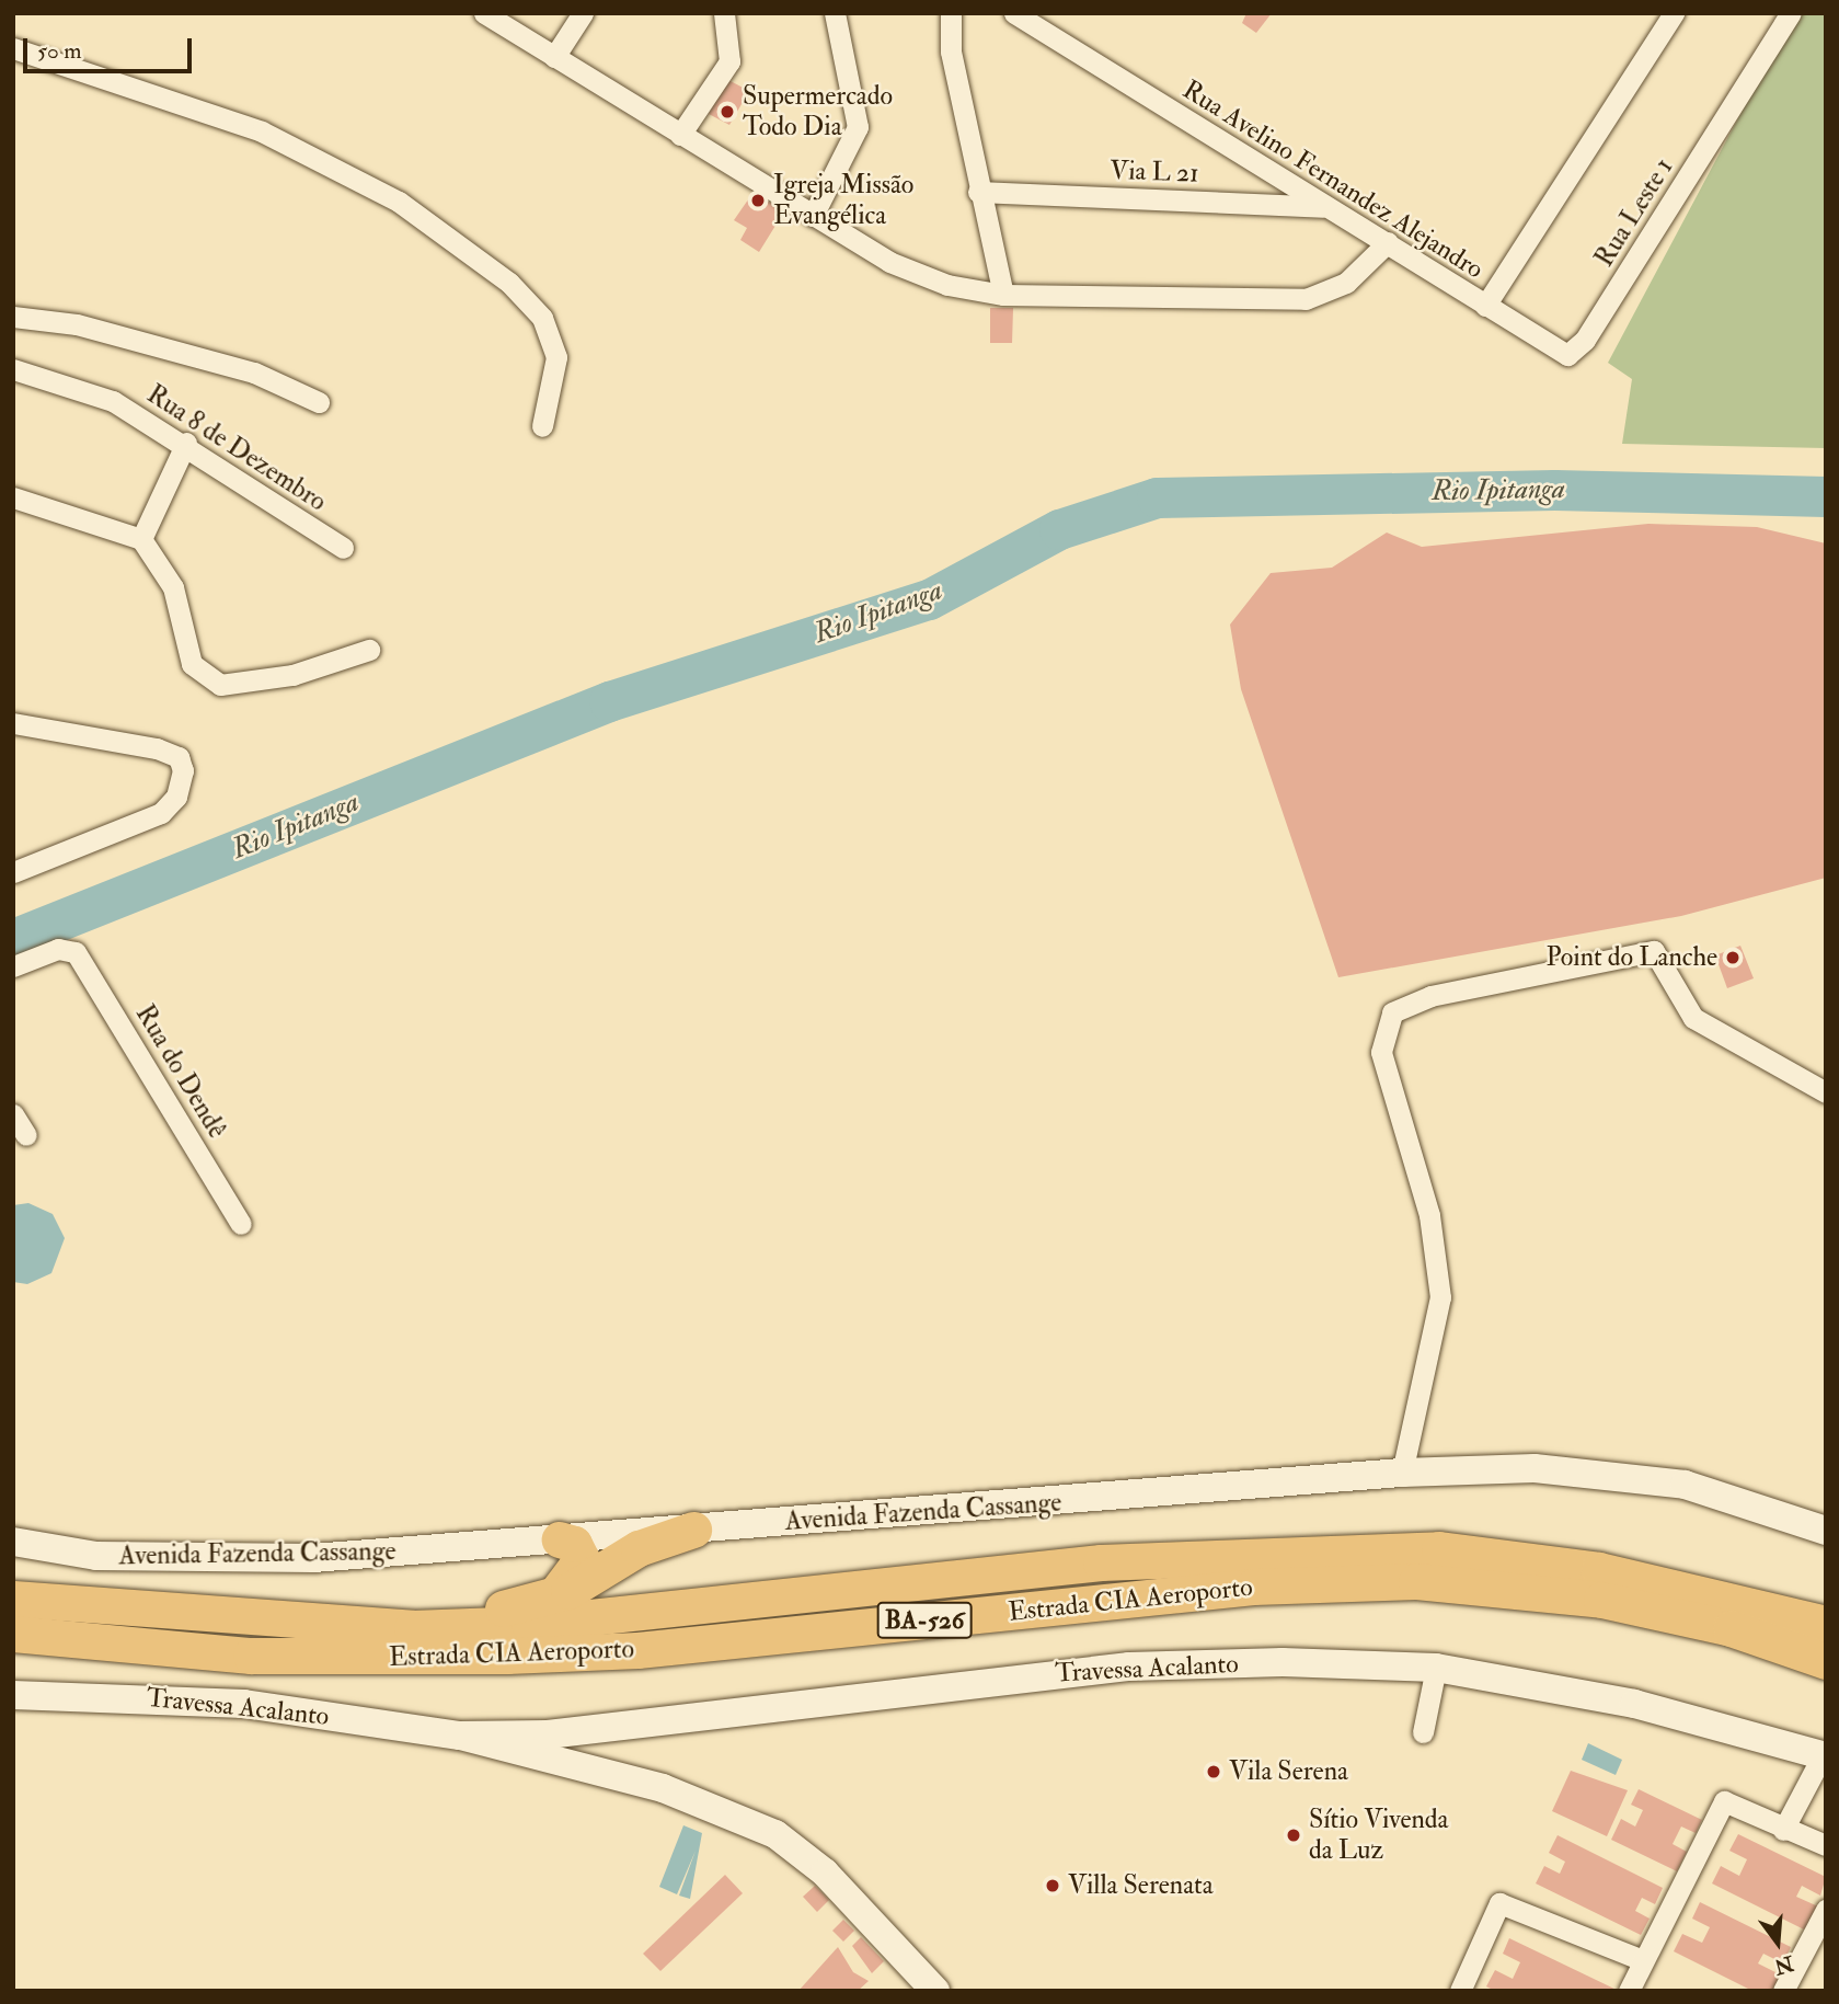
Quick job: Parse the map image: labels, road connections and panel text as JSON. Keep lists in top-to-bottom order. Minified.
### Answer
{"streets":{"highway":["Estrada CIA Aeroporto","BA-526"],"main road":["Avenida Fazenda Cassange","Travessa Acalanto"],"street":["Via L 21","Rua Avelino Fernandez Alejandro","Rua Leste 1","Rua 8 de Dezembro","Rua do Dendê"]},"crossings":[["Via L 21","Rua Avelino Fernandez Alejandro"],["Rua Avelino Fernandez Alejandro","Rua Leste 1"]],"water":["Rio Ipitanga"],"places":["Supermercado Todo Dia","Igreja Missão Evangélica","Point do Lanche","Vila Serena","Sítio Vivenda da Luz","Villa Serenata"],"scale_bar":"50 m","north":"bottom"}
